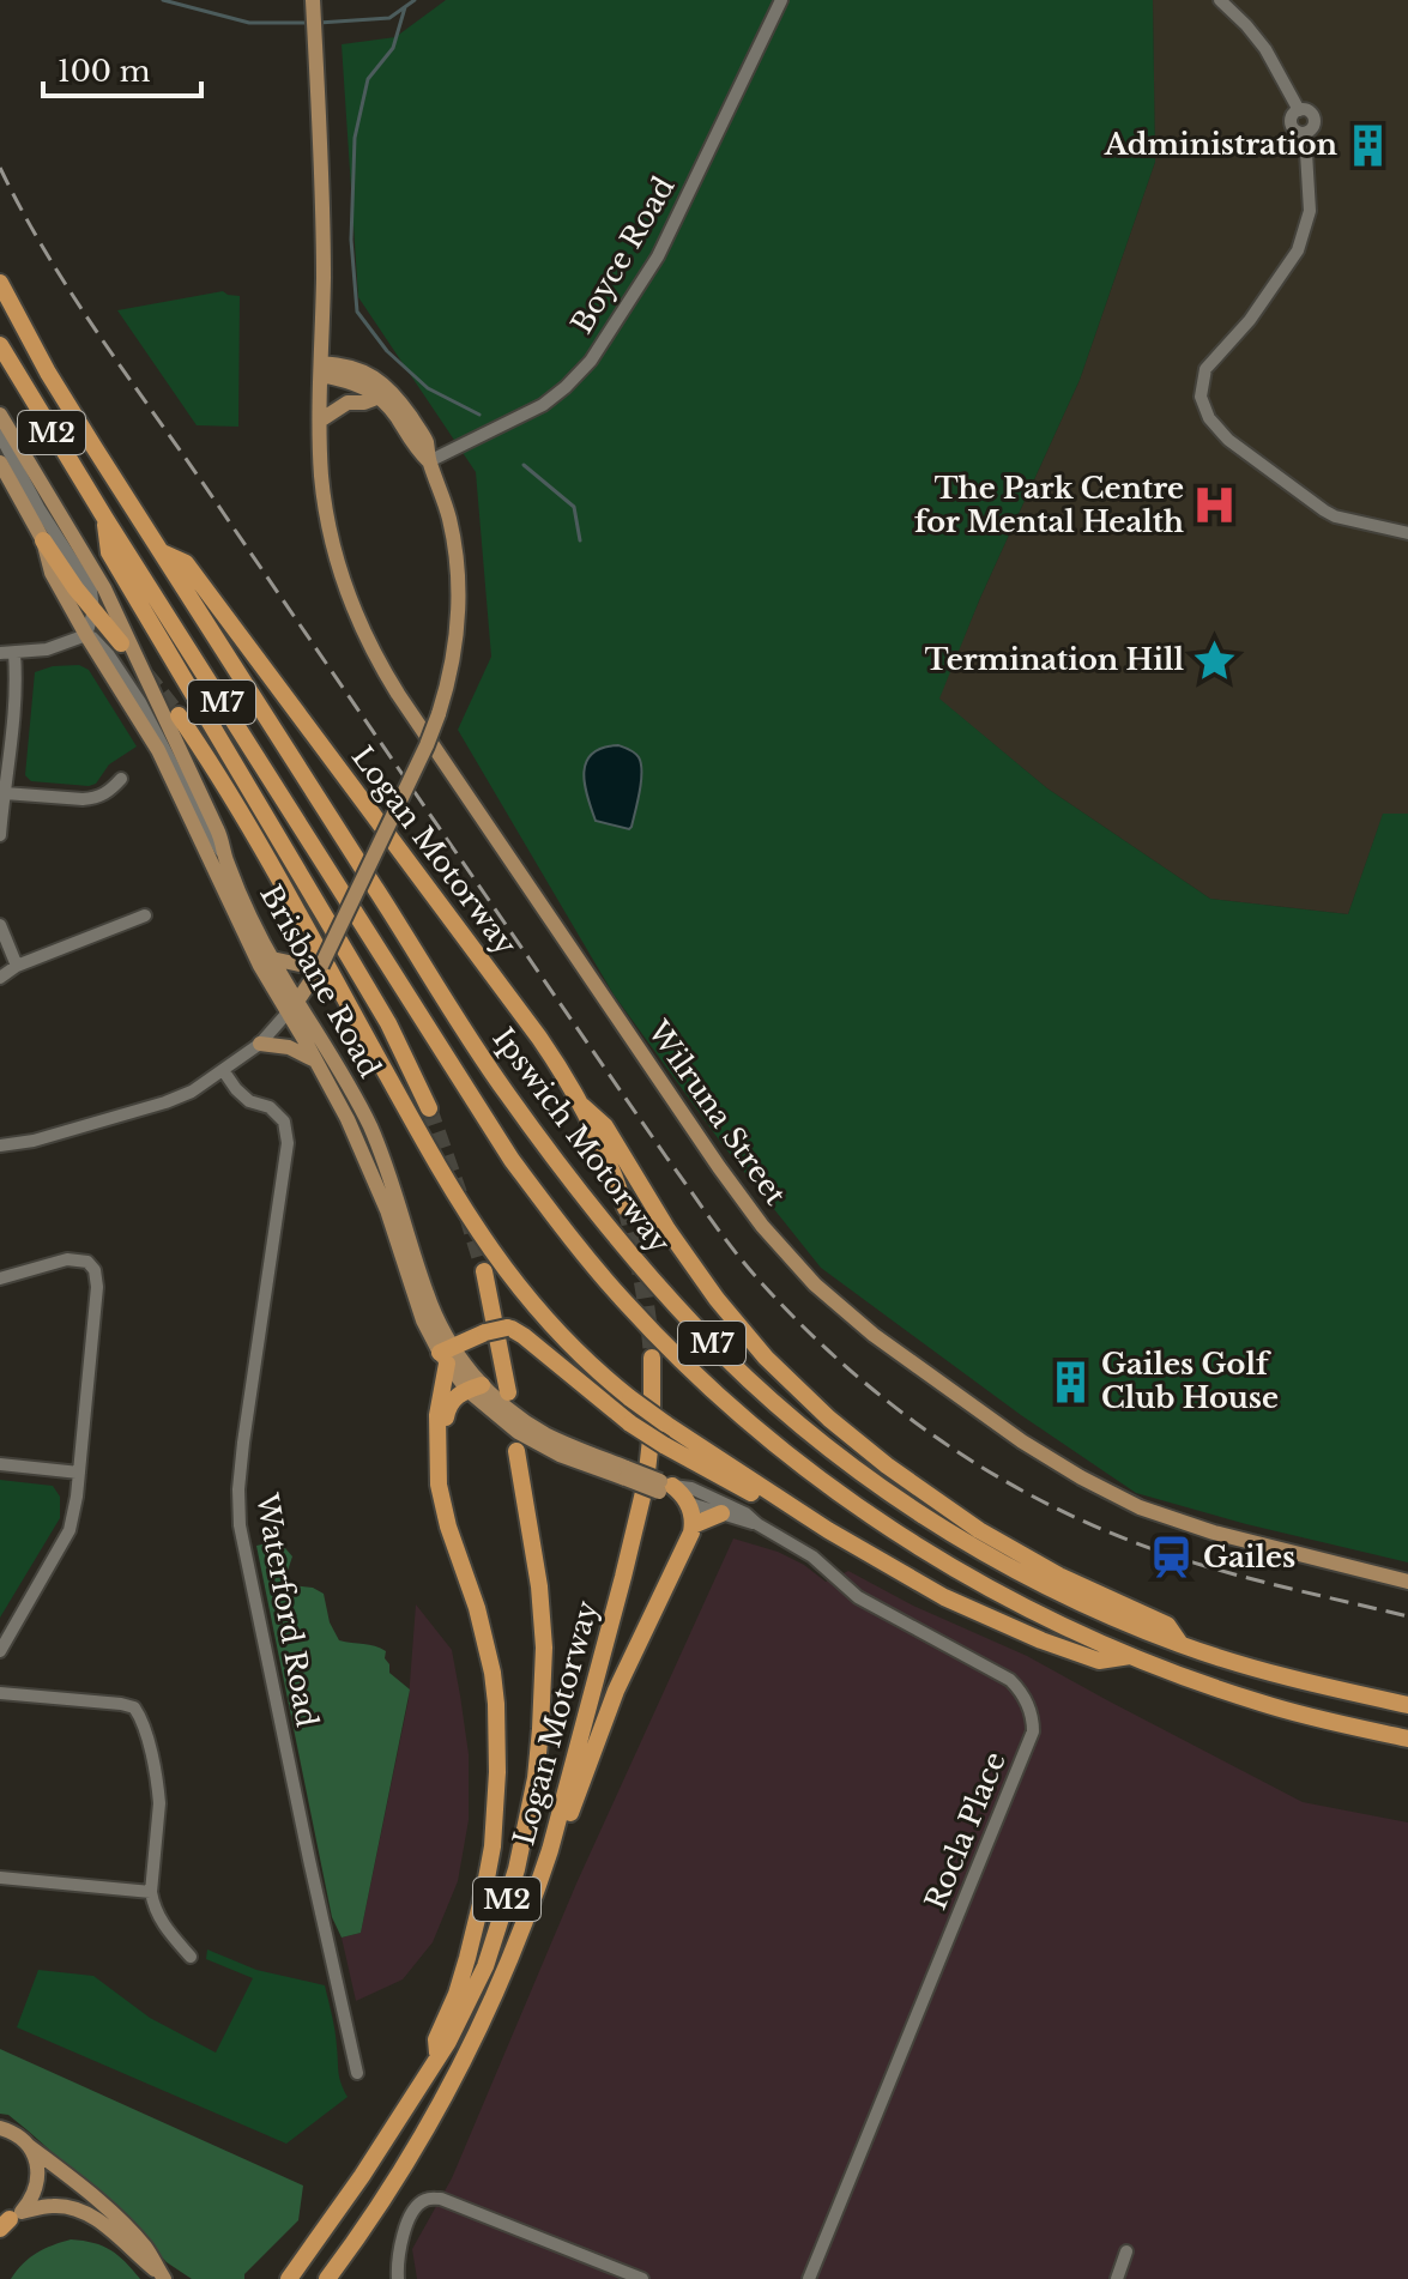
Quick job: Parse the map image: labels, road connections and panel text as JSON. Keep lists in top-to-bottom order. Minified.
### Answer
{"streets":{"highway":["M2","M7","Logan Motorway","Ipswich Motorway"],"main road":["Brisbane Road","Wilruna Street"],"street":["Boyce Road","Waterford Road","Rocla Place"]},"crossings":[["M2","Ipswich Motorway"],["Logan Motorway","Ipswich Motorway"],["Brisbane Road","Rocla Place"]],"places":{"building":["Administration","Gailes Golf Club House"],"hospital":["The Park Centre for Mental Health"],"place":["Termination Hill"],"station":["Gailes"]},"scale_bar":"100 m"}
